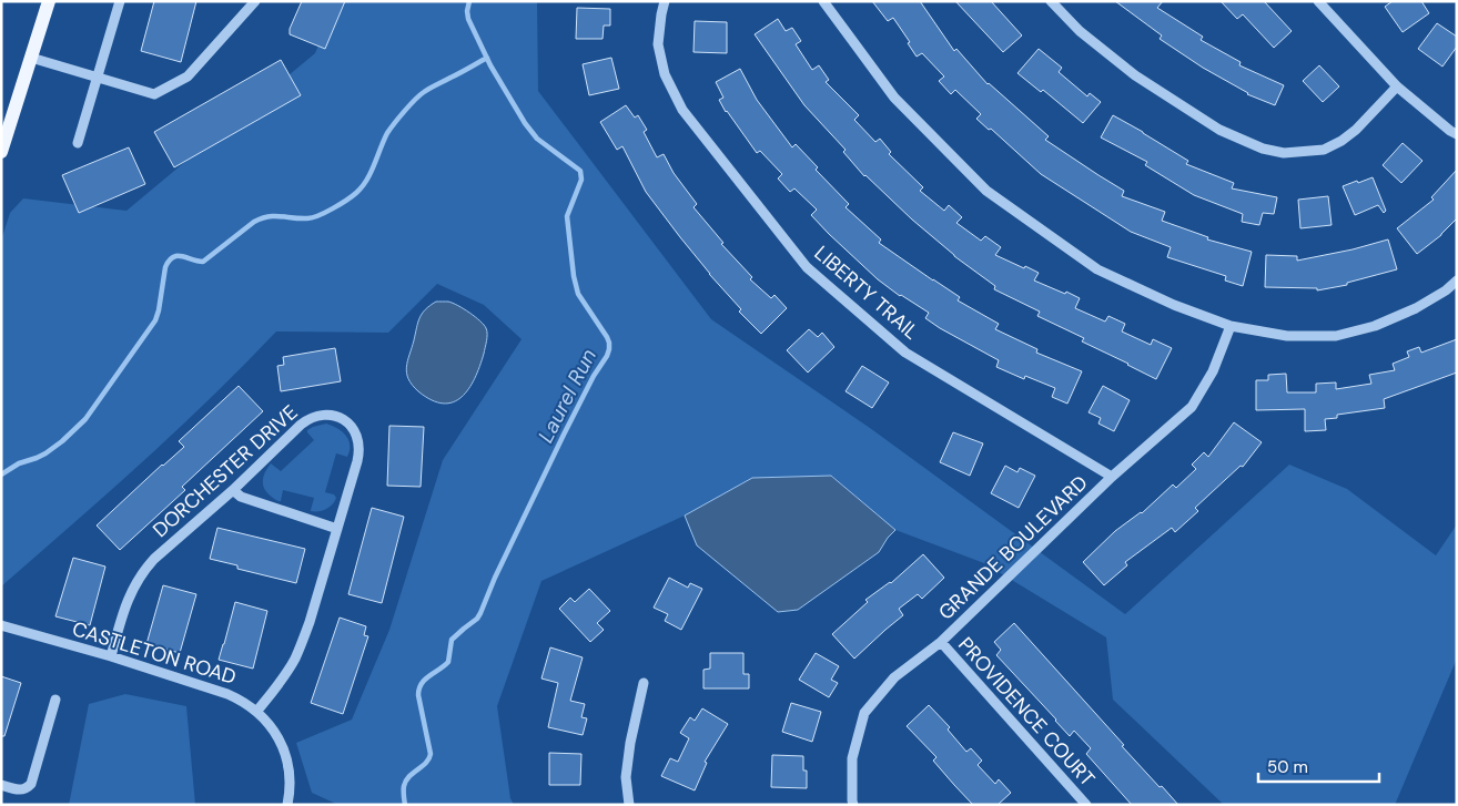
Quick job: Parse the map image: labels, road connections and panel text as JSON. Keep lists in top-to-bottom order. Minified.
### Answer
{"streets":{"street":["LIBERTY TRAIL","DORCHESTER DRIVE","GRANDE BOULEVARD","CASTLETON ROAD","PROVIDENCE COURT"]},"crossings":[["LIBERTY TRAIL","GRANDE BOULEVARD"],["DORCHESTER DRIVE","CASTLETON ROAD"],["GRANDE BOULEVARD","PROVIDENCE COURT"]],"water":["Laurel Run"],"scale_bar":"50 m"}
